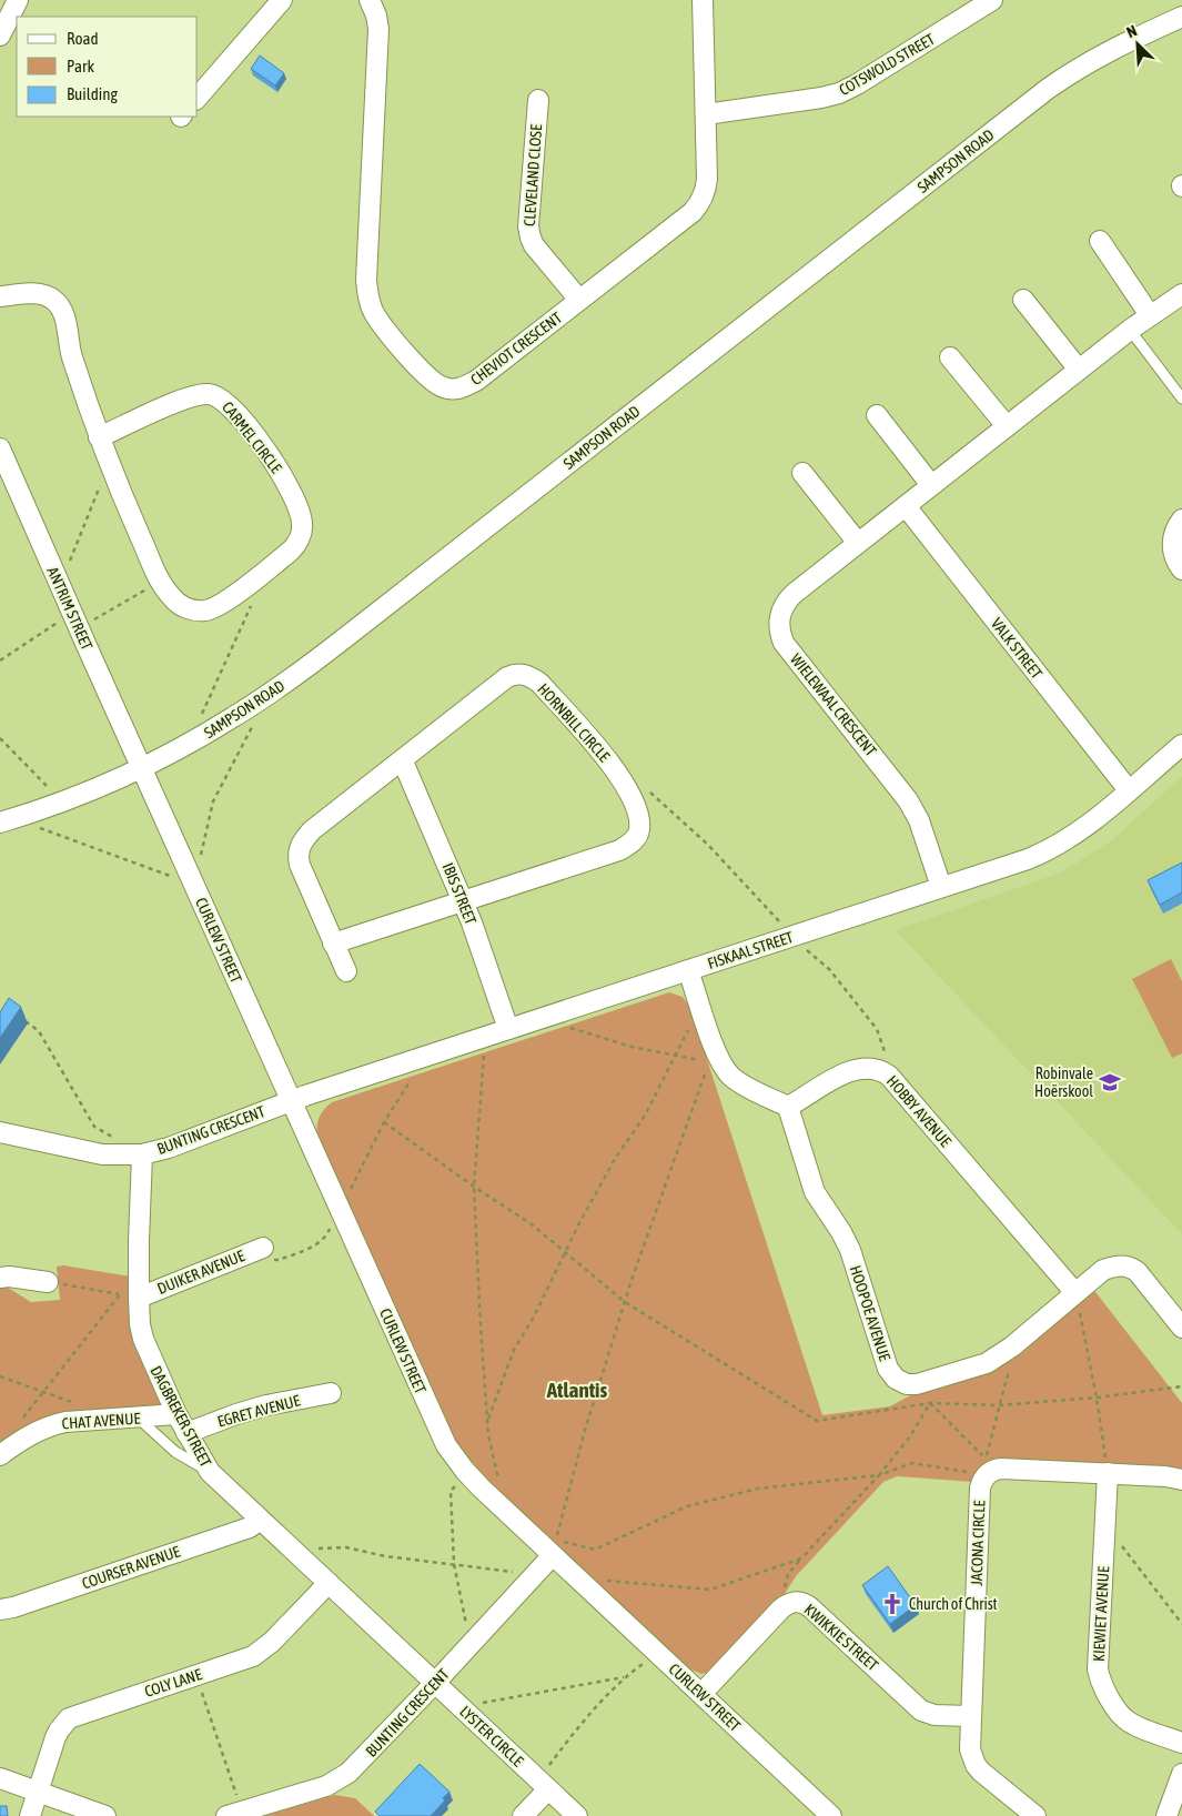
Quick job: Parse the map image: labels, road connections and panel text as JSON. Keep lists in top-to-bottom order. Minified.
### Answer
{"streets":{"street":["COTSWOLD STREET","SAMPSON ROAD","CLEVELAND CLOSE","CHEVIOT CRESCENT","CARMEL CIRCLE","ANTRIM STREET","VALK STREET","WIELEWAAL CRESCENT","HORNBILL CIRCLE","IBIS STREET","CURLEW STREET","FISKAAL STREET","HOBBY AVENUE","BUNTING CRESCENT","DUIKER AVENUE","HOOPOE AVENUE","EGRET AVENUE","DAGBREKER STREET","CHAT AVENUE","JACONA CIRCLE","COURSER AVENUE","KIEWIET AVENUE","KWIKKIE STREET","COLY LANE","LYSTER CIRCLE"]},"crossings":[["COTSWOLD STREET","CHEVIOT CRESCENT"],["SAMPSON ROAD","ANTRIM STREET"],["SAMPSON ROAD","CURLEW STREET"],["CLEVELAND CLOSE","CHEVIOT CRESCENT"],["ANTRIM STREET","CURLEW STREET"],["VALK STREET","WIELEWAAL CRESCENT"],["VALK STREET","FISKAAL STREET"],["WIELEWAAL CRESCENT","FISKAAL STREET"],["HORNBILL CIRCLE","IBIS STREET"],["IBIS STREET","FISKAAL STREET"],["CURLEW STREET","FISKAAL STREET"],["CURLEW STREET","BUNTING CRESCENT"],["CURLEW STREET","KWIKKIE STREET"],["FISKAAL STREET","BUNTING CRESCENT"],["HOBBY AVENUE","HOOPOE AVENUE"],["BUNTING CRESCENT","DAGBREKER STREET"],["BUNTING CRESCENT","LYSTER CIRCLE"],["DUIKER AVENUE","DAGBREKER STREET"],["EGRET AVENUE","DAGBREKER STREET"],["DAGBREKER STREET","CHAT AVENUE"],["DAGBREKER STREET","COURSER AVENUE"],["DAGBREKER STREET","COLY LANE"],["DAGBREKER STREET","LYSTER CIRCLE"],["JACONA CIRCLE","KIEWIET AVENUE"],["JACONA CIRCLE","KWIKKIE STREET"]],"districts":["Atlantis"],"places":{"school or university":["Robinvale Hoërskool"],"church":["Church of Christ"]},"legend":["Road","Park","Building"],"north":"top left"}
